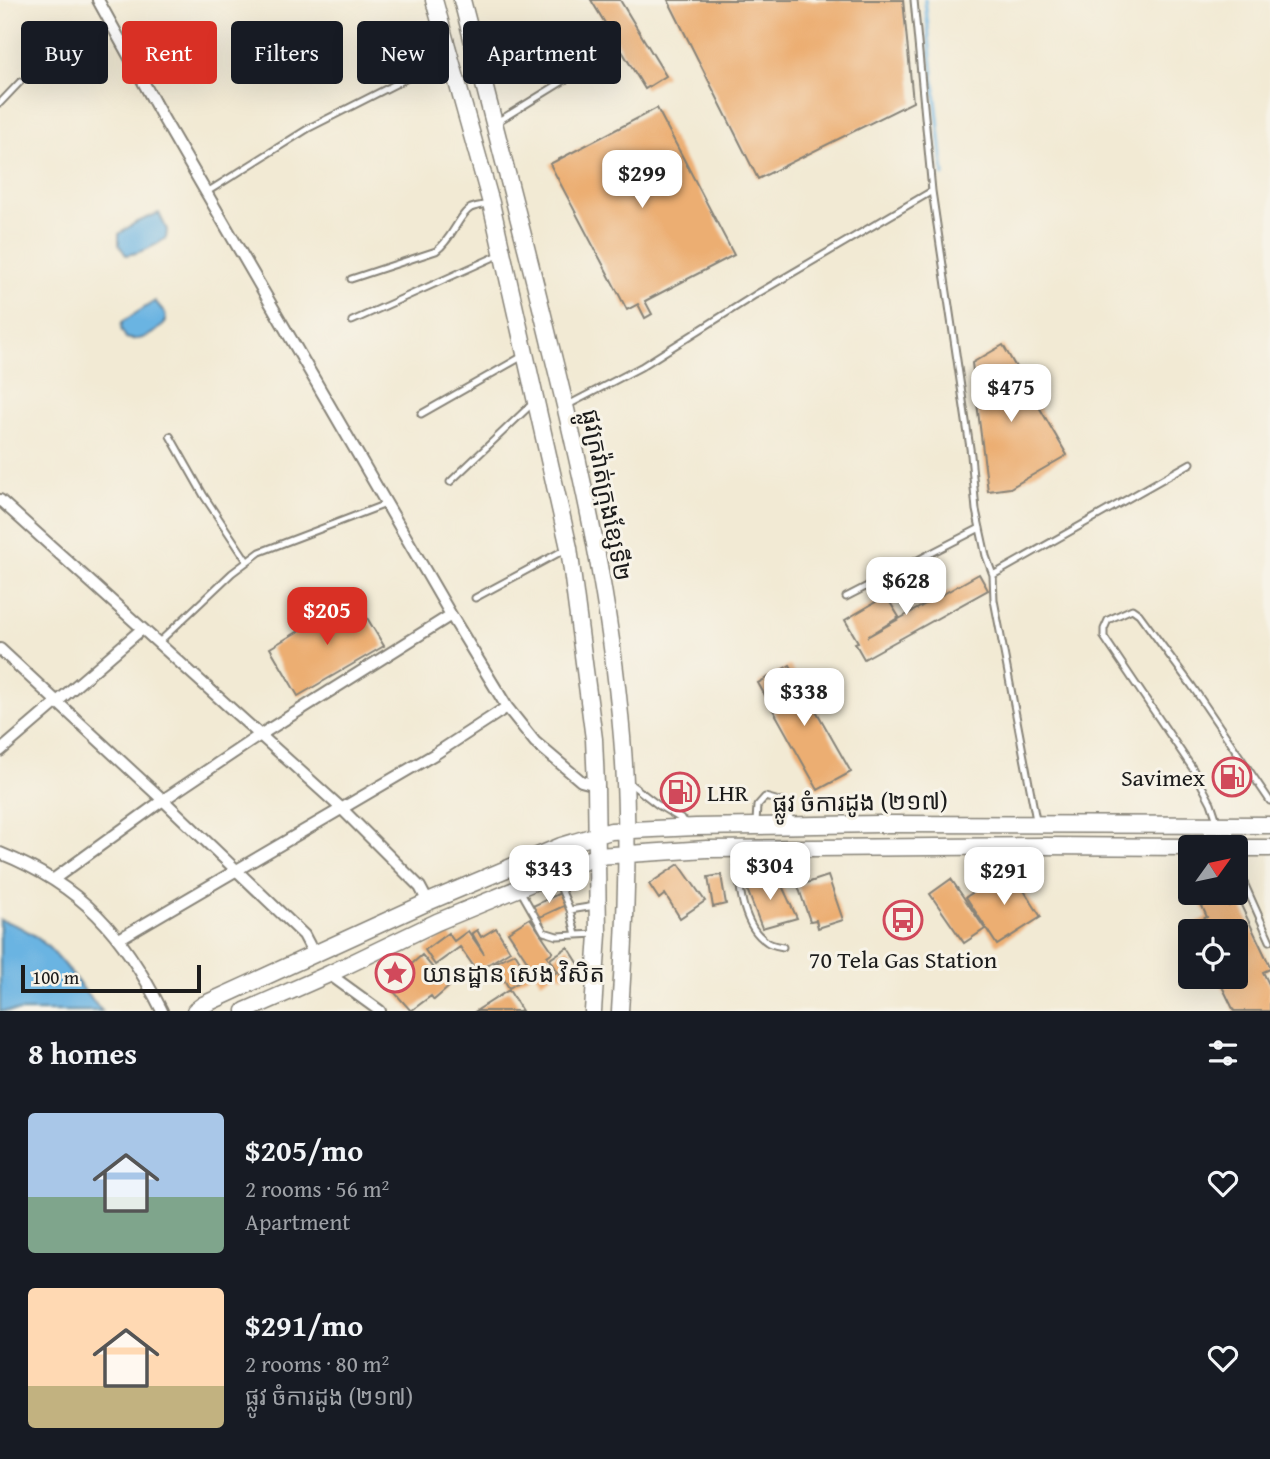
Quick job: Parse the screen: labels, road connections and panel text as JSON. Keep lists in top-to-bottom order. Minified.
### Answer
{"streets":{"main road":["ផ្លូវក្រវ៉ាត់ក្រុងខ្សែទី២","ផ្លូវ ចំការដូង (២១៧)"]},"crossings":[["ផ្លូវក្រវ៉ាត់ក្រុងខ្សែទី២","ផ្លូវ ចំការដូង (២១៧)"]],"places":{"fuel station":["Savimex","LHR"],"bus stop":["70 Tela Gas Station"],"place":["យានដ្ឋាន សេង វិសិត"]},"scale_bar":"100 m","north":"top right","page":{"chip":["Buy","Rent","Filters","New","Apartment"],"price":["$299","$475","$628","$205","$338","$304","$343","$291"],"scale":"100 m","heading":"8 homes","list":[{"name":"$205/mo","note":"2 rooms · 56 m² · Apartment"},{"name":"$291/mo","note":"2 rooms · 80 m² · ផ្លូវ ចំការដូង (២១៧)"}]}}
